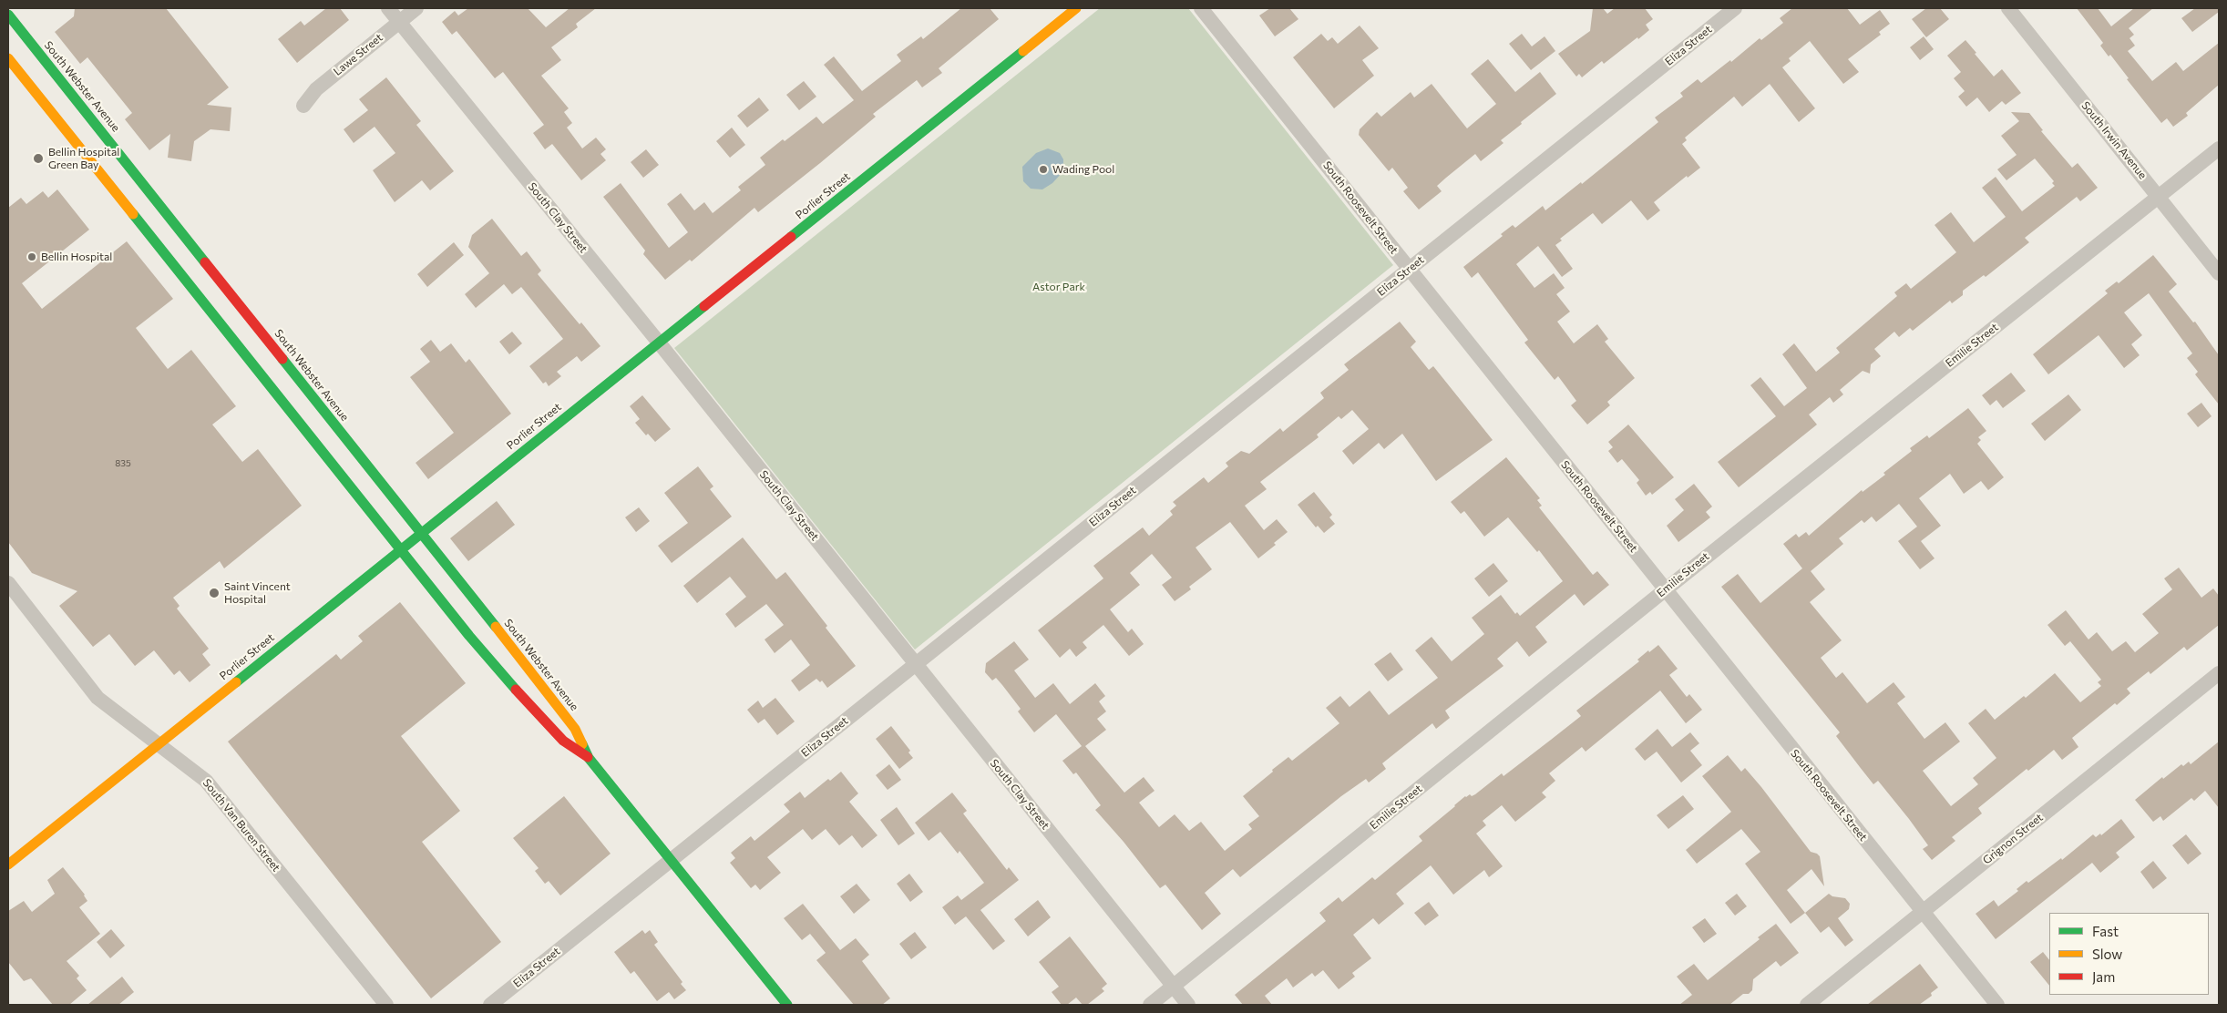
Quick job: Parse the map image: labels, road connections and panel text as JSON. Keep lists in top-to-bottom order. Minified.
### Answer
{"streets":{"main road":["South Webster Avenue","Porlier Street"],"street":["Eliza Street","Lawe Street","South Irwin Avenue","South Roosevelt Street","South Clay Street","Emilie Street","South Van Buren Street","Grignon Street"]},"crossings":[["Eliza Street","South Webster Avenue"],["Eliza Street","South Roosevelt Street"],["Eliza Street","South Clay Street"],["Lawe Street","South Clay Street"],["South Webster Avenue","Porlier Street"],["South Irwin Avenue","Emilie Street"],["Porlier Street","South Clay Street"],["Porlier Street","South Van Buren Street"],["South Roosevelt Street","Emilie Street"],["South Roosevelt Street","Grignon Street"],["South Clay Street","Emilie Street"]],"parks":["Astor Park"],"places":["Bellin Hospital Green Bay","Wading Pool","Bellin Hospital","Saint Vincent Hospital"],"house_numbers":["835"],"legend":["Fast","Slow","Jam"]}
